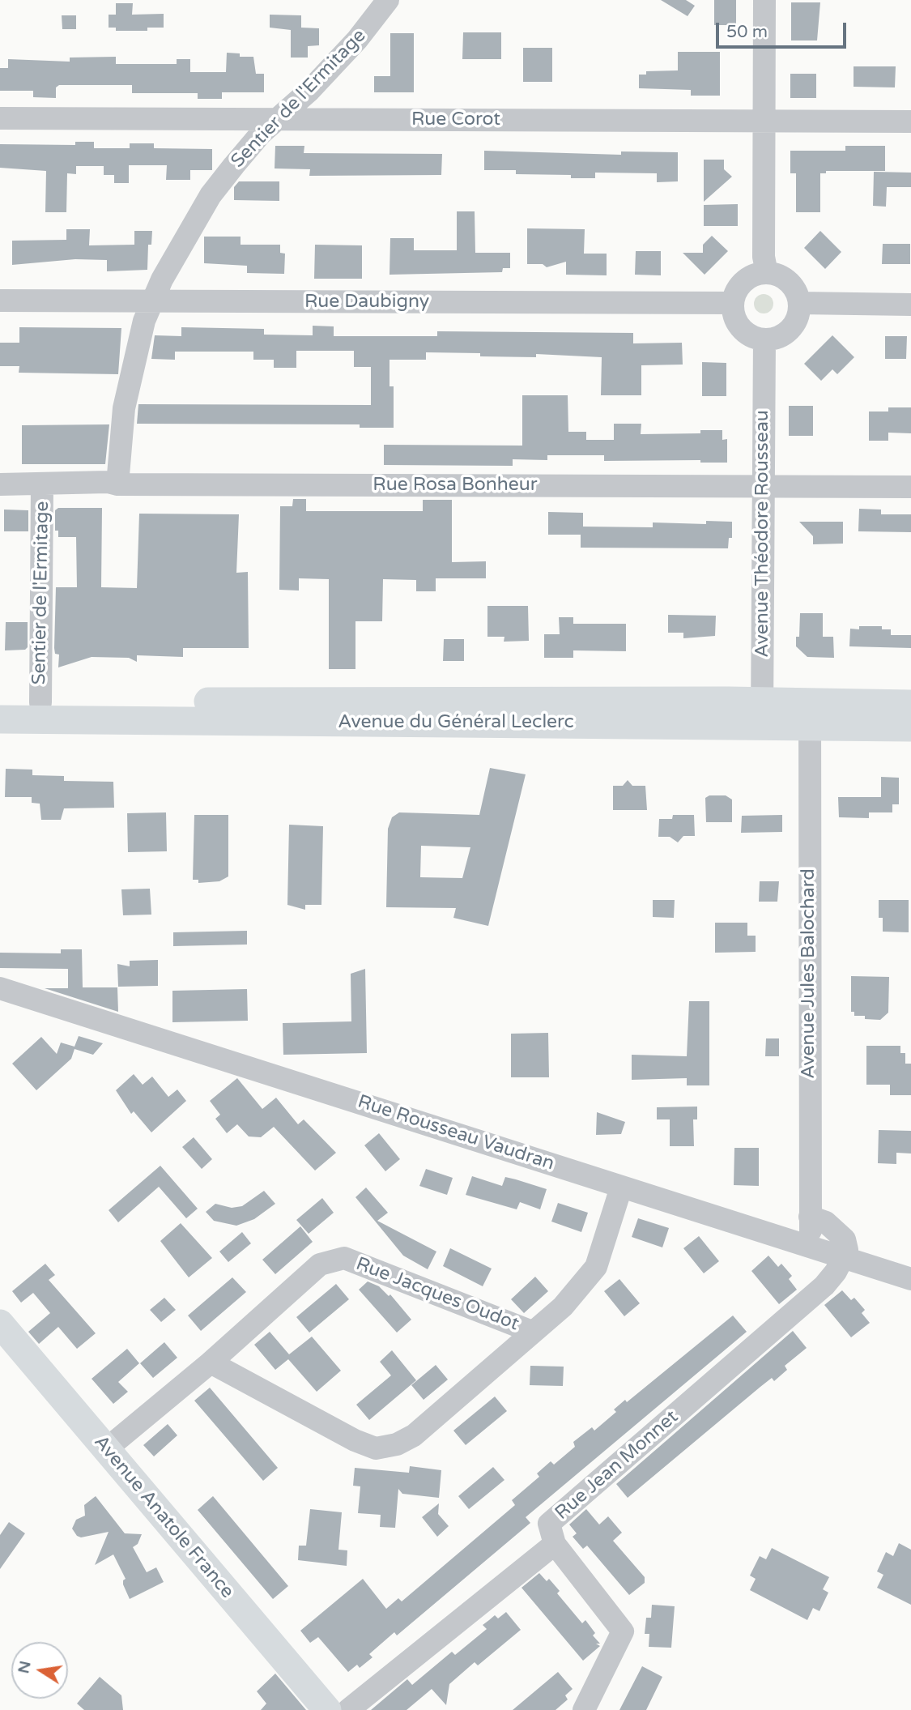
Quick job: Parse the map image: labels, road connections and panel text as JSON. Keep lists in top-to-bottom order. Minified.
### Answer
{"streets":{"main road":["Avenue du Général Leclerc","Avenue Anatole France"],"street":["Sentier de l'Ermitage","Rue Corot","Rue Daubigny","Rue Rosa Bonheur","Avenue Théodore Rousseau","Avenue Jules Balochard","Rue Rousseau Vaudran","Rue Jacques Oudot","Rue Jean Monnet"]},"crossings":[["Sentier de l'Ermitage","Rue Corot"],["Sentier de l'Ermitage","Rue Daubigny"],["Sentier de l'Ermitage","Rue Rosa Bonheur"],["Sentier de l'Ermitage","Avenue du Général Leclerc"],["Rue Daubigny","Avenue Théodore Rousseau"],["Rue Rosa Bonheur","Avenue Théodore Rousseau"],["Avenue Théodore Rousseau","Avenue du Général Leclerc"],["Avenue du Général Leclerc","Avenue Jules Balochard"],["Avenue Jules Balochard","Rue Rousseau Vaudran"],["Rue Rousseau Vaudran","Rue Jean Monnet"],["Rue Jacques Oudot","Avenue Anatole France"]],"scale_bar":"50 m","north":"left"}
